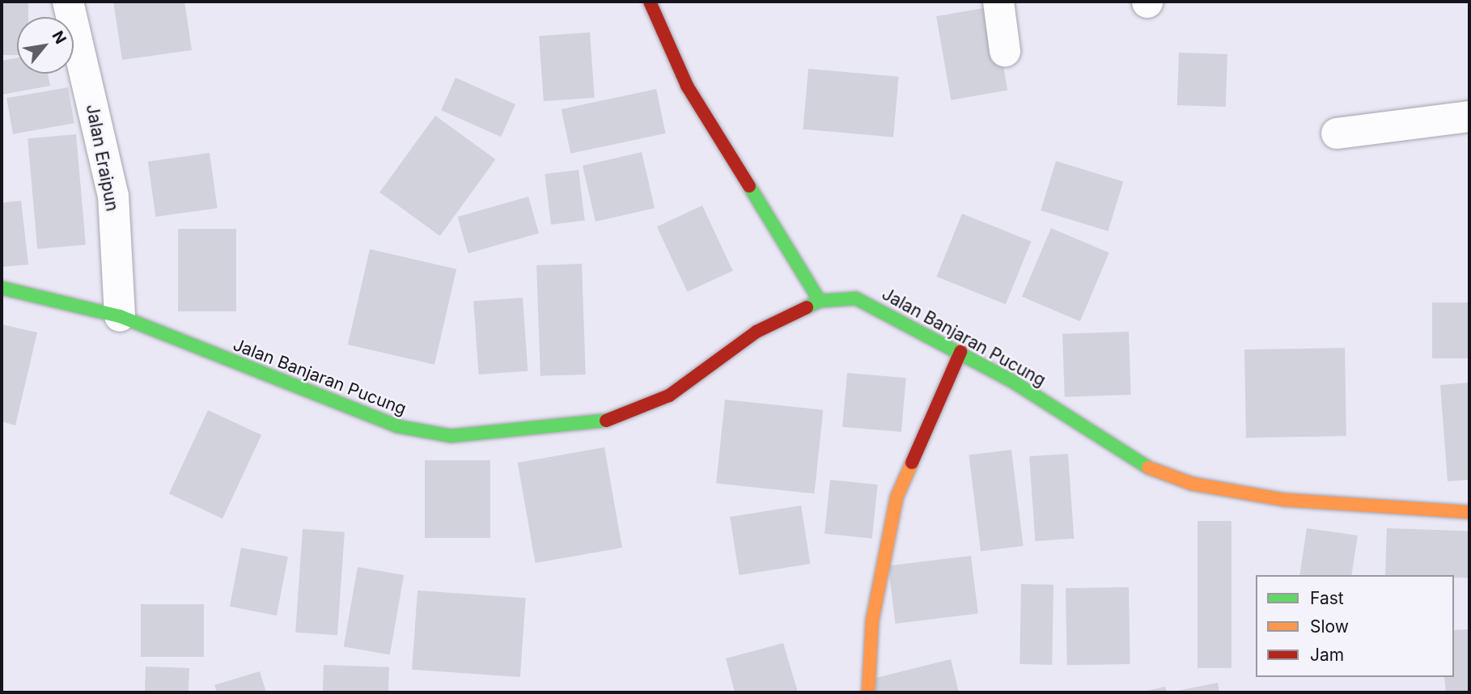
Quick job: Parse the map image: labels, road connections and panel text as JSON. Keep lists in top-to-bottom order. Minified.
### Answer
{"streets":{"street":["Jalan Eraipun","Jalan Banjaran Pucung"]},"crossings":[["Jalan Eraipun","Jalan Banjaran Pucung"]],"legend":["Fast","Slow","Jam"],"north":"top right"}
